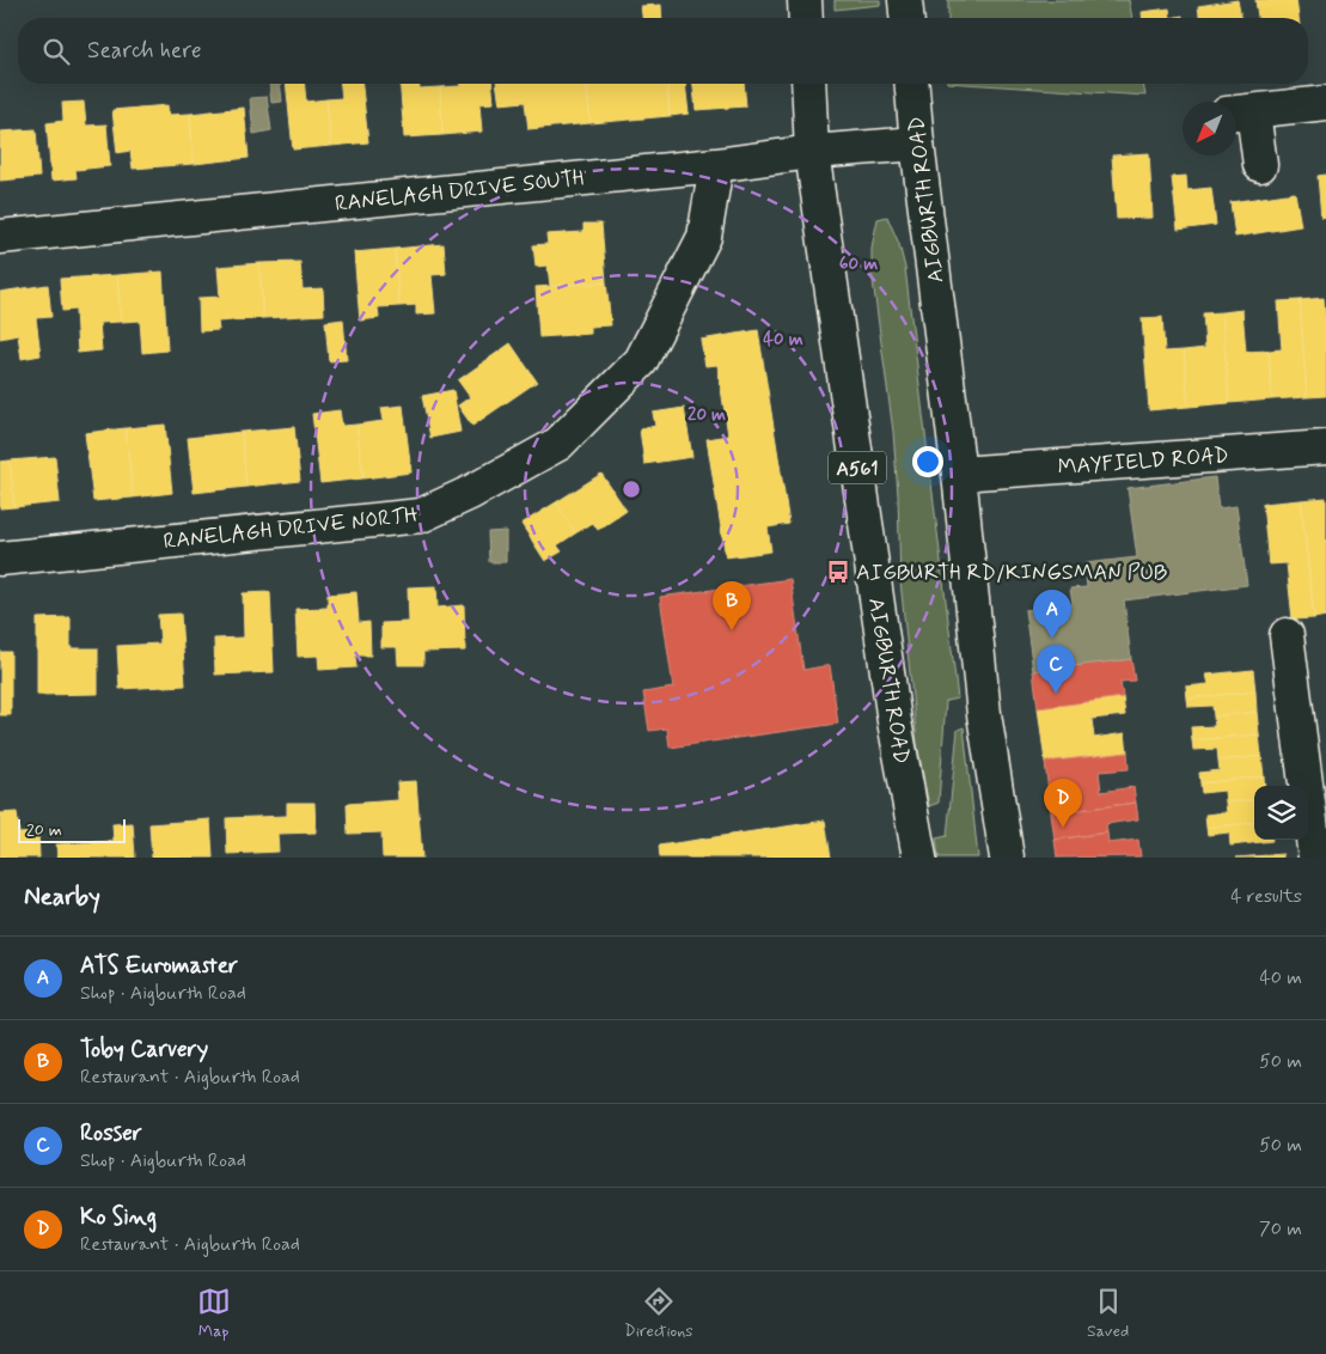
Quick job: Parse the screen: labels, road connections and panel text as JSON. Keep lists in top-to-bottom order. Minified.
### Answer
{"streets":{"main road":["RANELAGH DRIVE SOUTH","AIGBURTH ROAD","MAYFIELD ROAD","A561","RANELAGH DRIVE NORTH"]},"crossings":[["RANELAGH DRIVE SOUTH","AIGBURTH ROAD"],["RANELAGH DRIVE SOUTH","RANELAGH DRIVE NORTH"],["AIGBURTH ROAD","MAYFIELD ROAD"]],"places":{"bus stop":["AIGBURTH RD/KINGSMAN PUB"]},"scale_bar":"20 m","north":"bottom left","page":{"search":"Search here","pins":["B","A","C","D"],"scale":"20 m","heading":["Nearby","4 results"],"list":[{"mark":"A","name":"ATS Euromaster","note":"Shop · Aigburth Road","value":"40 m"},{"mark":"B","name":"Toby Carvery","note":"Restaurant · Aigburth Road","value":"50 m"},{"mark":"C","name":"Rosser","note":"Shop · Aigburth Road","value":"50 m"},{"mark":"D","name":"Ko Sing","note":"Restaurant · Aigburth Road","value":"70 m"}],"nav":["Map","Directions","Saved"]},"rings":["60 m","40 m","20 m"]}
